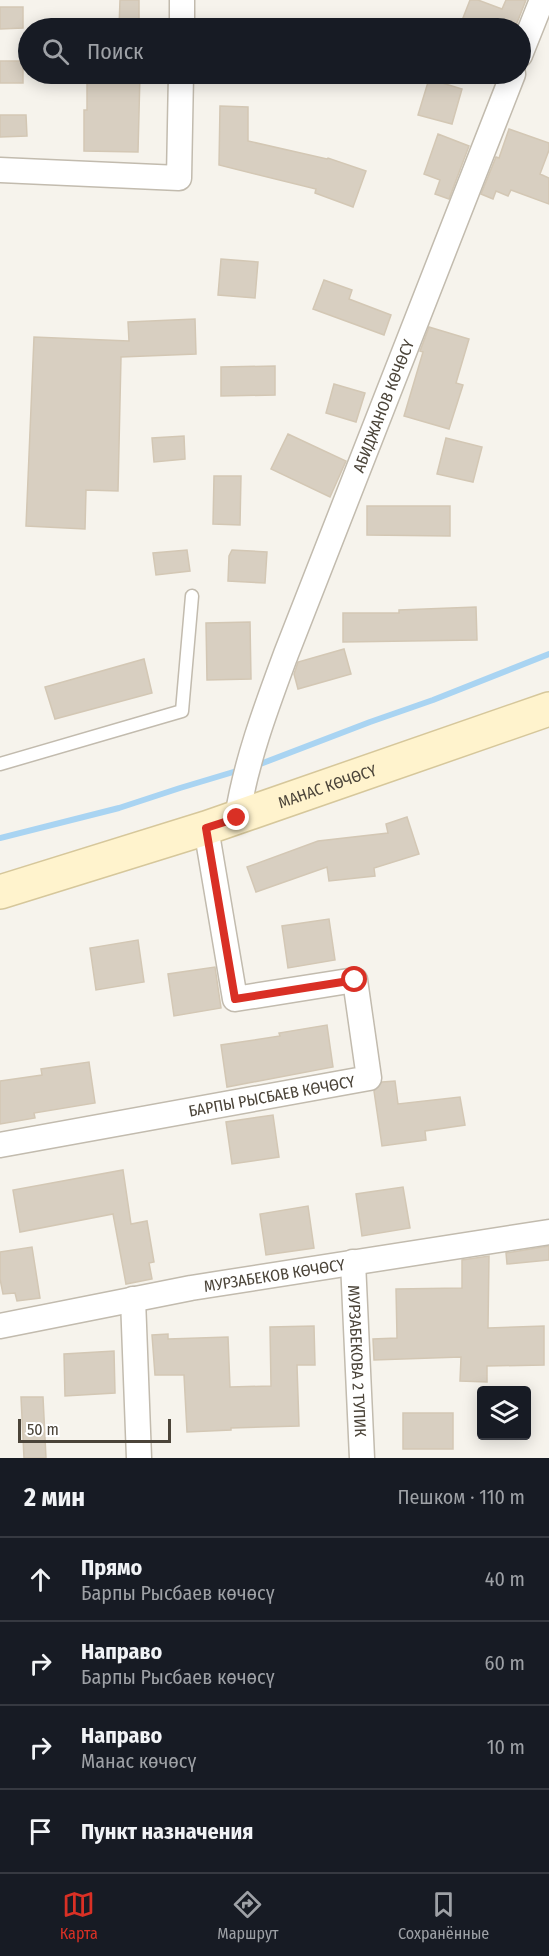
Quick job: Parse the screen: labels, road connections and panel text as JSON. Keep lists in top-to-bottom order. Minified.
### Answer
{"streets":{"main road":["МАНАС КӨЧӨСҮ"],"street":["АБИДЖАНОВ КӨЧӨСҮ","БАРПЫ РЫСБАЕВ КӨЧӨСҮ","МУРЗАБЕКОВ КӨЧӨСҮ","МУРЗАБЕКОВА 2 ТУПИК"]},"crossings":[["АБИДЖАНОВ КӨЧӨСҮ","МАНАС КӨЧӨСҮ"],["МАНАС КӨЧӨСҮ","БАРПЫ РЫСБАЕВ КӨЧӨСҮ"],["МУРЗАБЕКОВ КӨЧӨСҮ","МУРЗАБЕКОВА 2 ТУПИК"]],"scale_bar":"50 m","page":{"search":"Поиск","scale":"50 m","heading":["2 мин","Пешком · 110 m"],"list":[["Прямо","Барпы Рысбаев көчөсү","40 m"],["Направо","Барпы Рысбаев көчөсү","60 m"],["Направо","Манас көчөсү","10 m"],"Пункт назначения"],"nav":["Карта","Маршрут","Сохранённые"]}}
